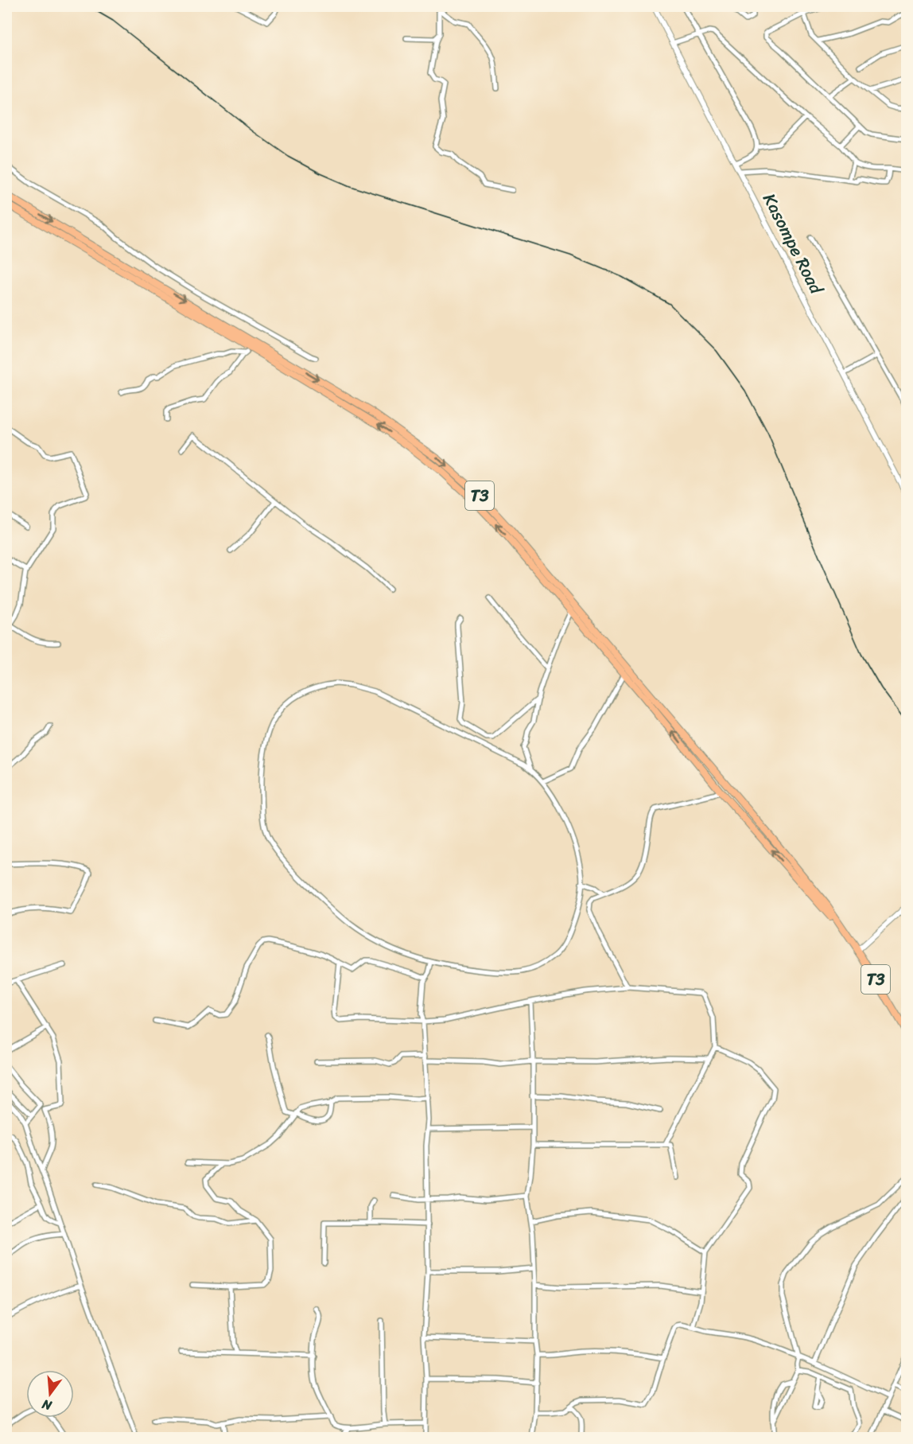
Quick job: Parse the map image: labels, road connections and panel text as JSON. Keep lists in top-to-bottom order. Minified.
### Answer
{"streets":{"highway":["T3"],"street":["Kasompe Road"]},"north":"bottom"}
